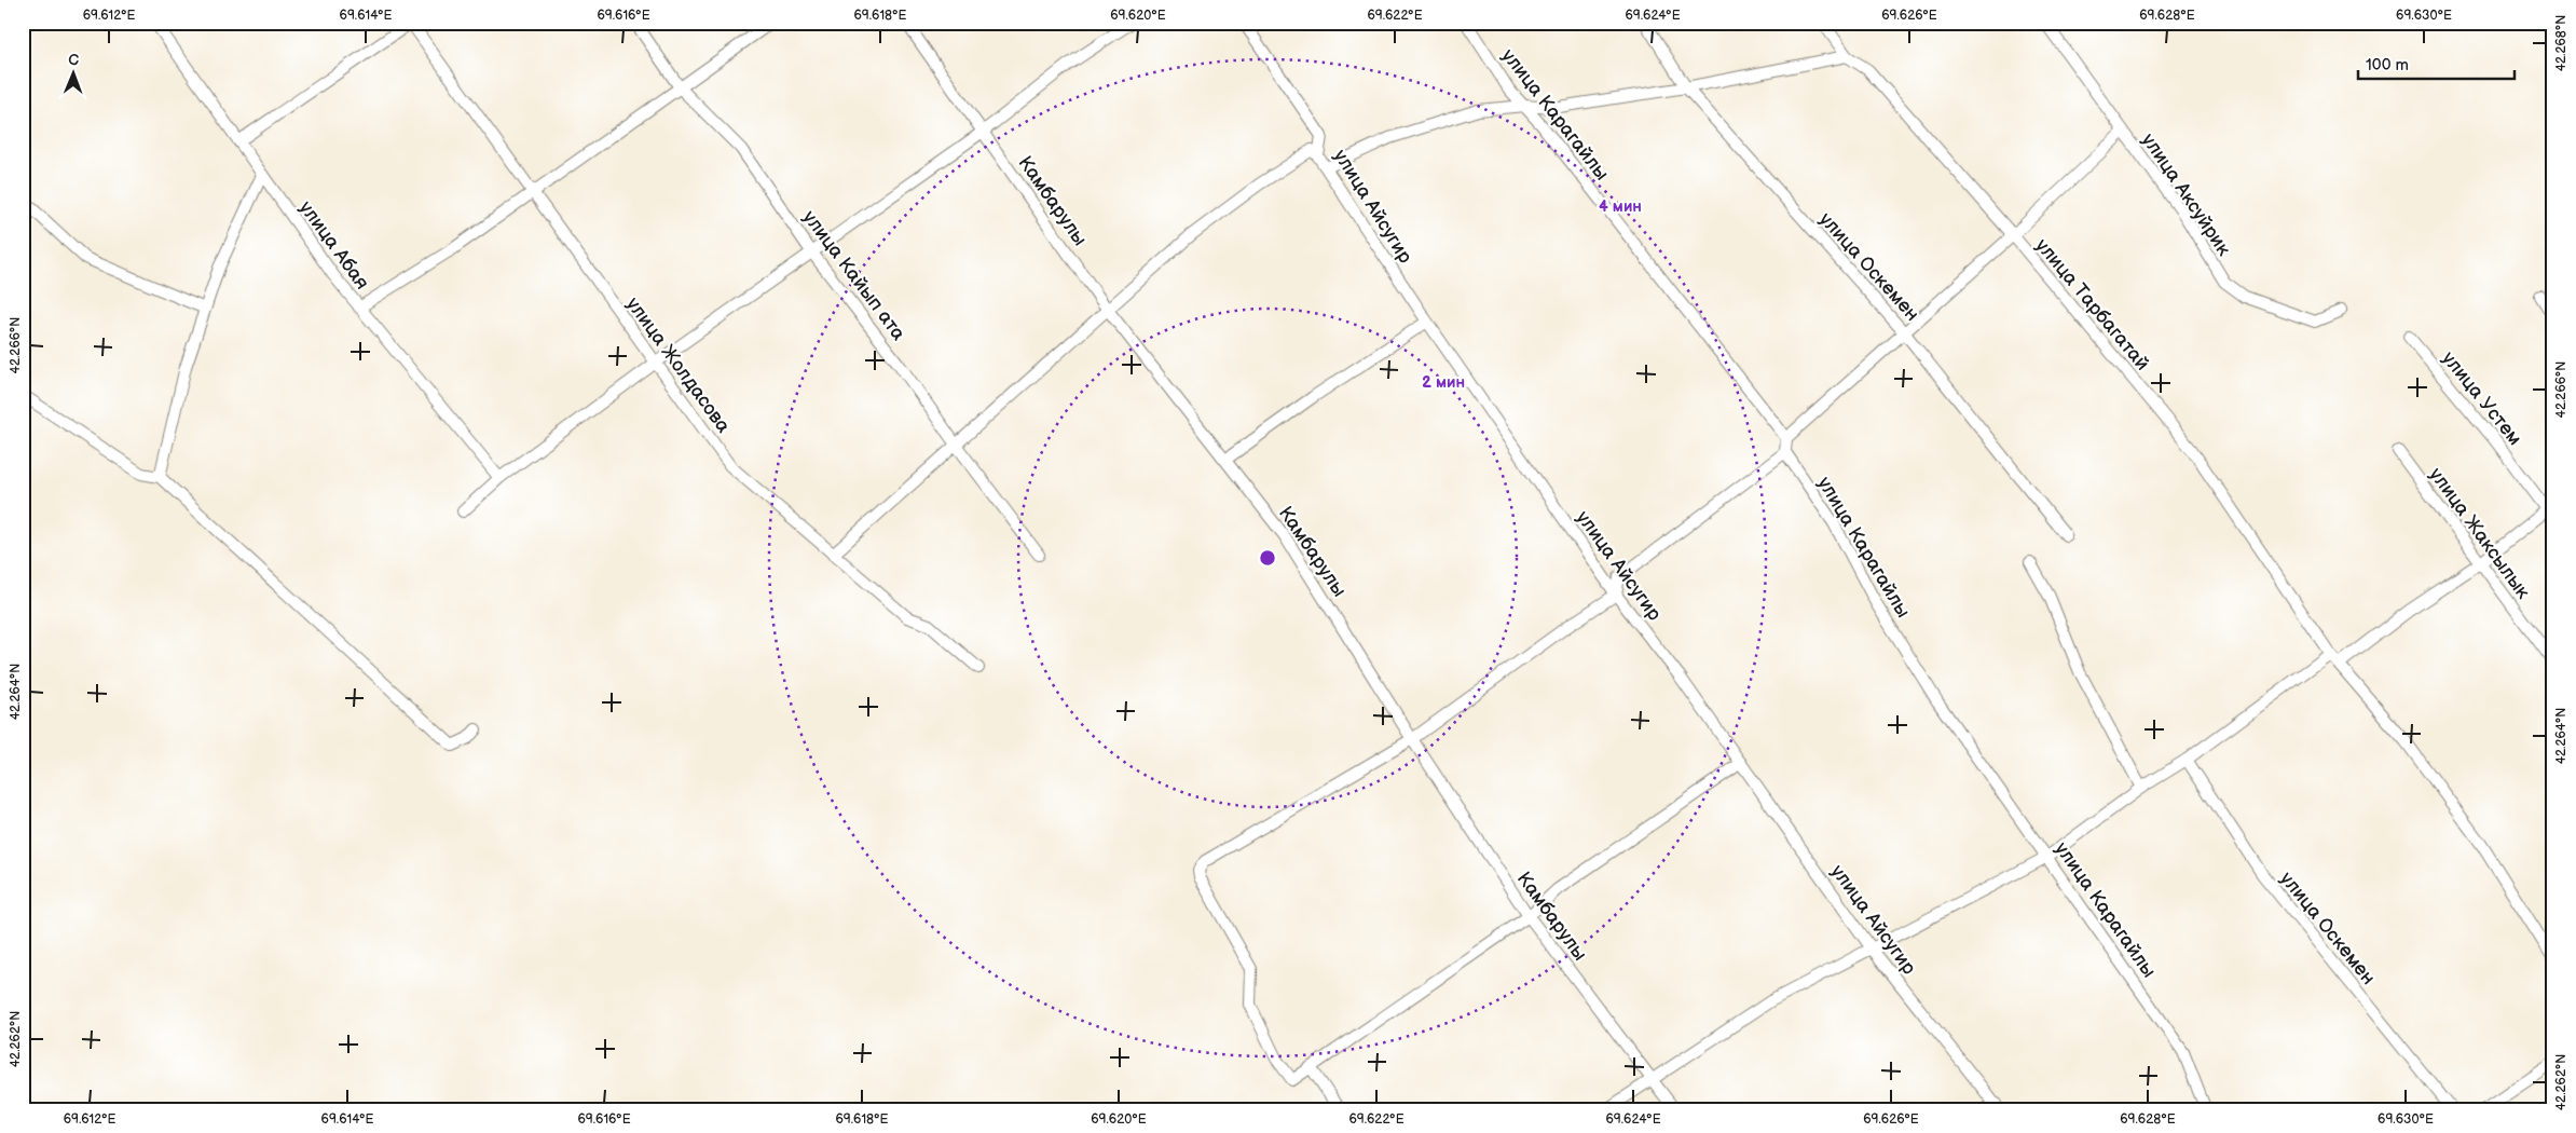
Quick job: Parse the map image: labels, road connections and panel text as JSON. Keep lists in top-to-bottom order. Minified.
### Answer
{"streets":{"street":["улица Карагайлы","улица Аксуйрик","Камбарулы","улица Айсугир","улица Абая","улица Оскемен","улица Кайып ата","улица Тарбагатай","улица Жолдасова","улица Устем","улица Жаксылык"]},"scale_bar":"100 m","north":"top","coordinates":["69.612°E","69.614°E","69.616°E","69.618°E","69.620°E","69.622°E","69.624°E","69.626°E","69.628°E","69.630°E","42.268°N","42.266°N","42.264°N","42.262°N"],"rings":["4 мин","2 мин"]}
